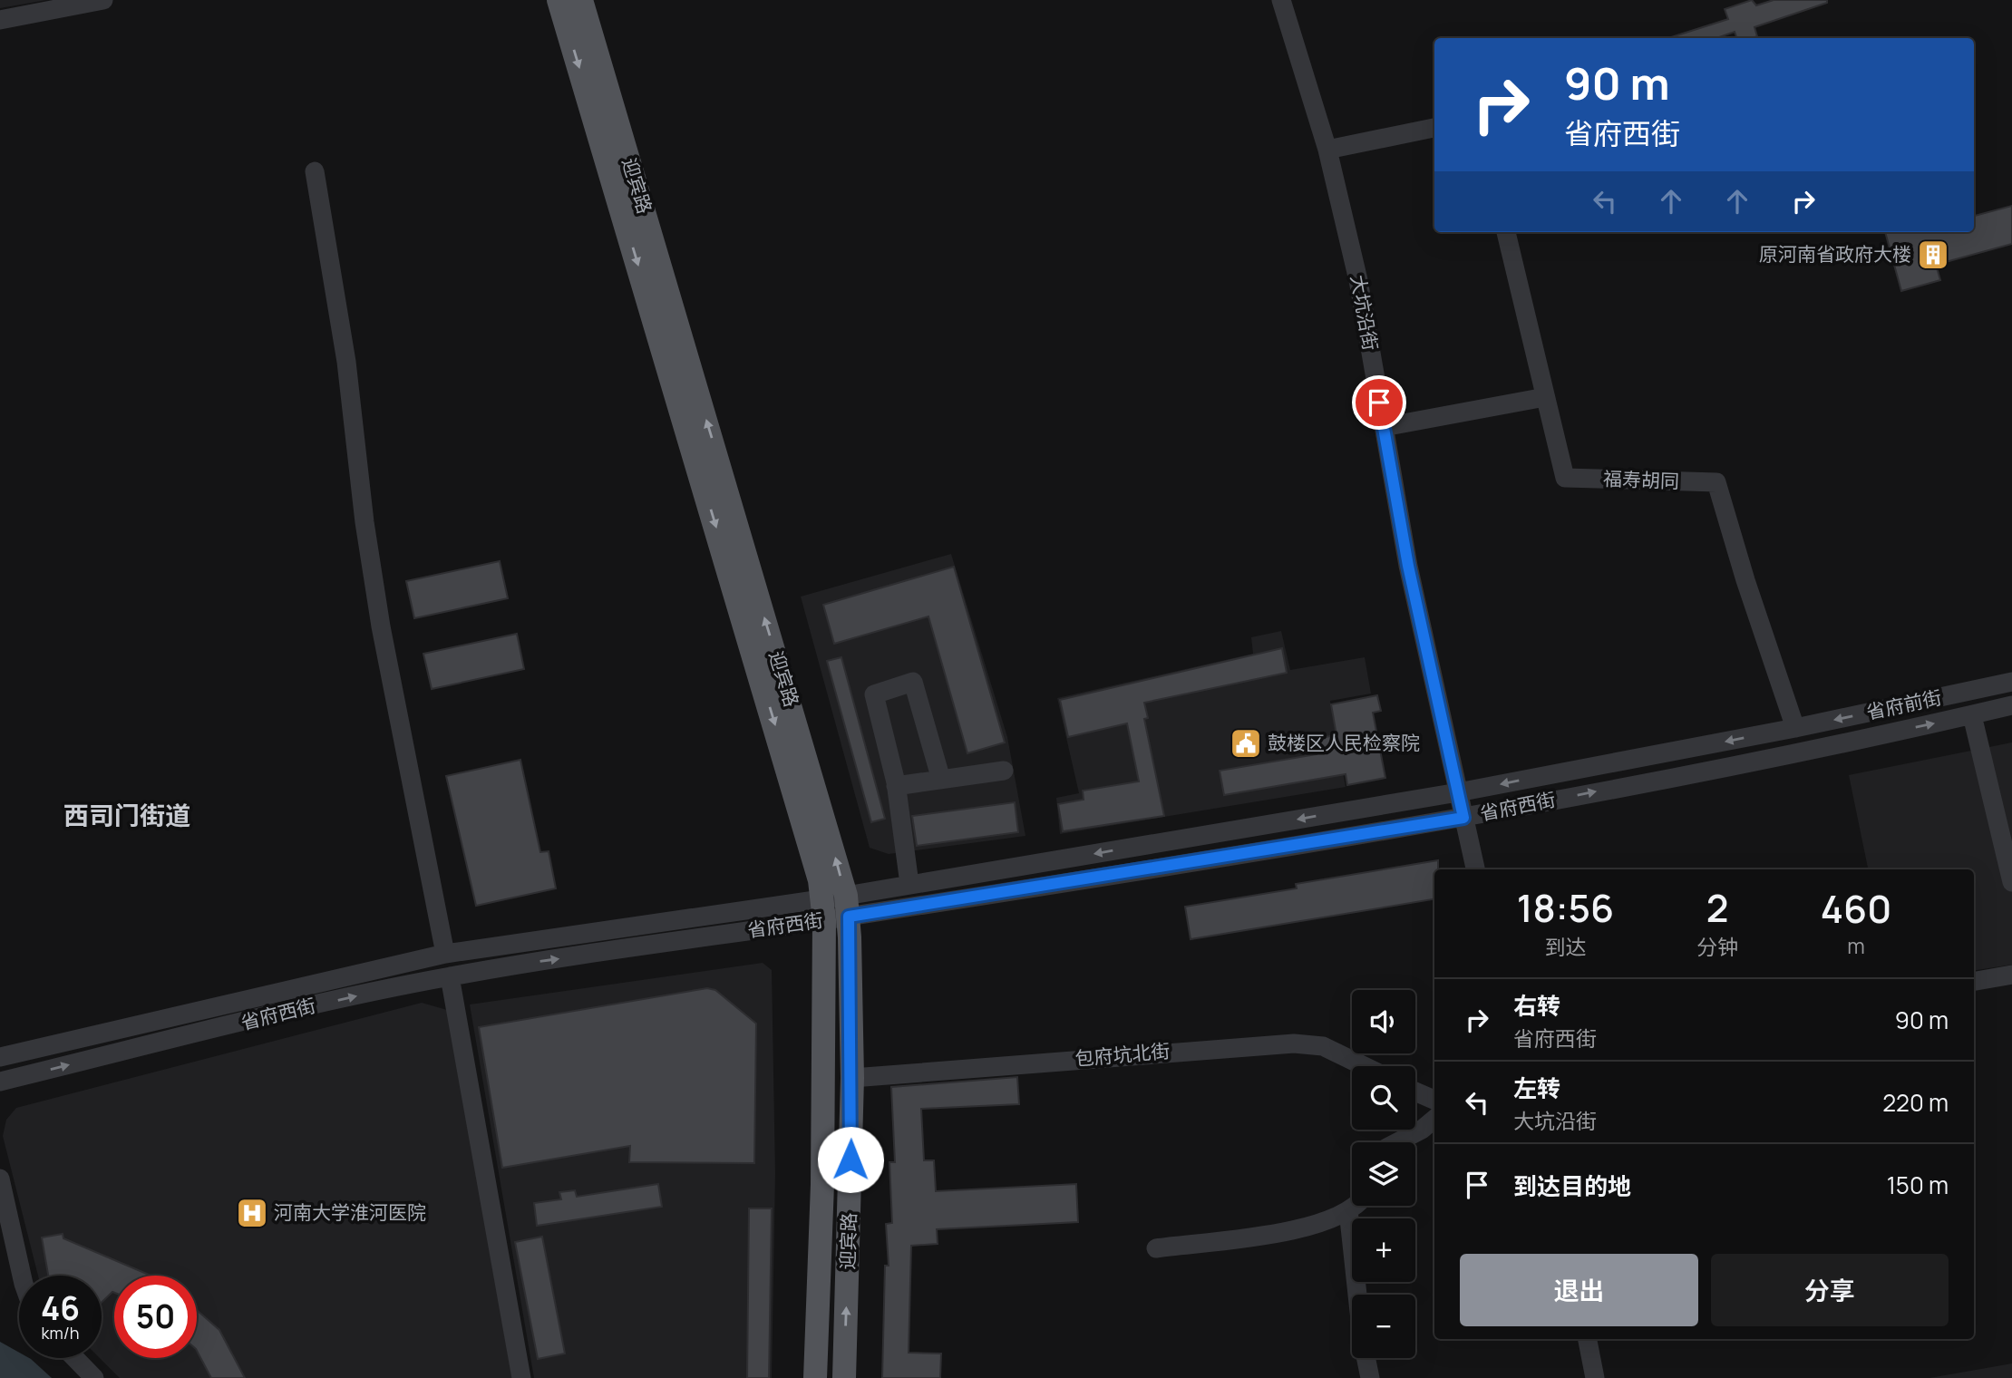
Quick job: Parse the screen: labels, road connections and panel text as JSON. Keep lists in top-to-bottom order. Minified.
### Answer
{"streets":{"main road":["迎宾路"],"street":["大坑沿街","福寿胡同","省府前街","省府西街","包府坑北街"]},"crossings":[["迎宾路","省府西街"],["迎宾路","包府坑北街"],["大坑沿街","省府西街"],["福寿胡同","省府前街"],["福寿胡同","省府西街"],["省府前街","省府西街"]],"districts":["西司门街道"],"places":{"building":["原河南省政府大楼"],"public building":["鼓楼区人民检察院"],"hospital":["河南大学淮河医院"]},"page":{"turn":["90 m","省府西街"],"eta":["18:56","到达","2","分钟","460","m"],"list":[{"name":"右转","note":"省府西街","value":"90 m"},{"name":"左转","note":"大坑沿街","value":"220 m"},{"name":"到达目的地","value":"150 m"}],"map_buttons":["+","−"],"buttons":["退出","分享"],"speed":"46 km/h","limit":"50"}}
